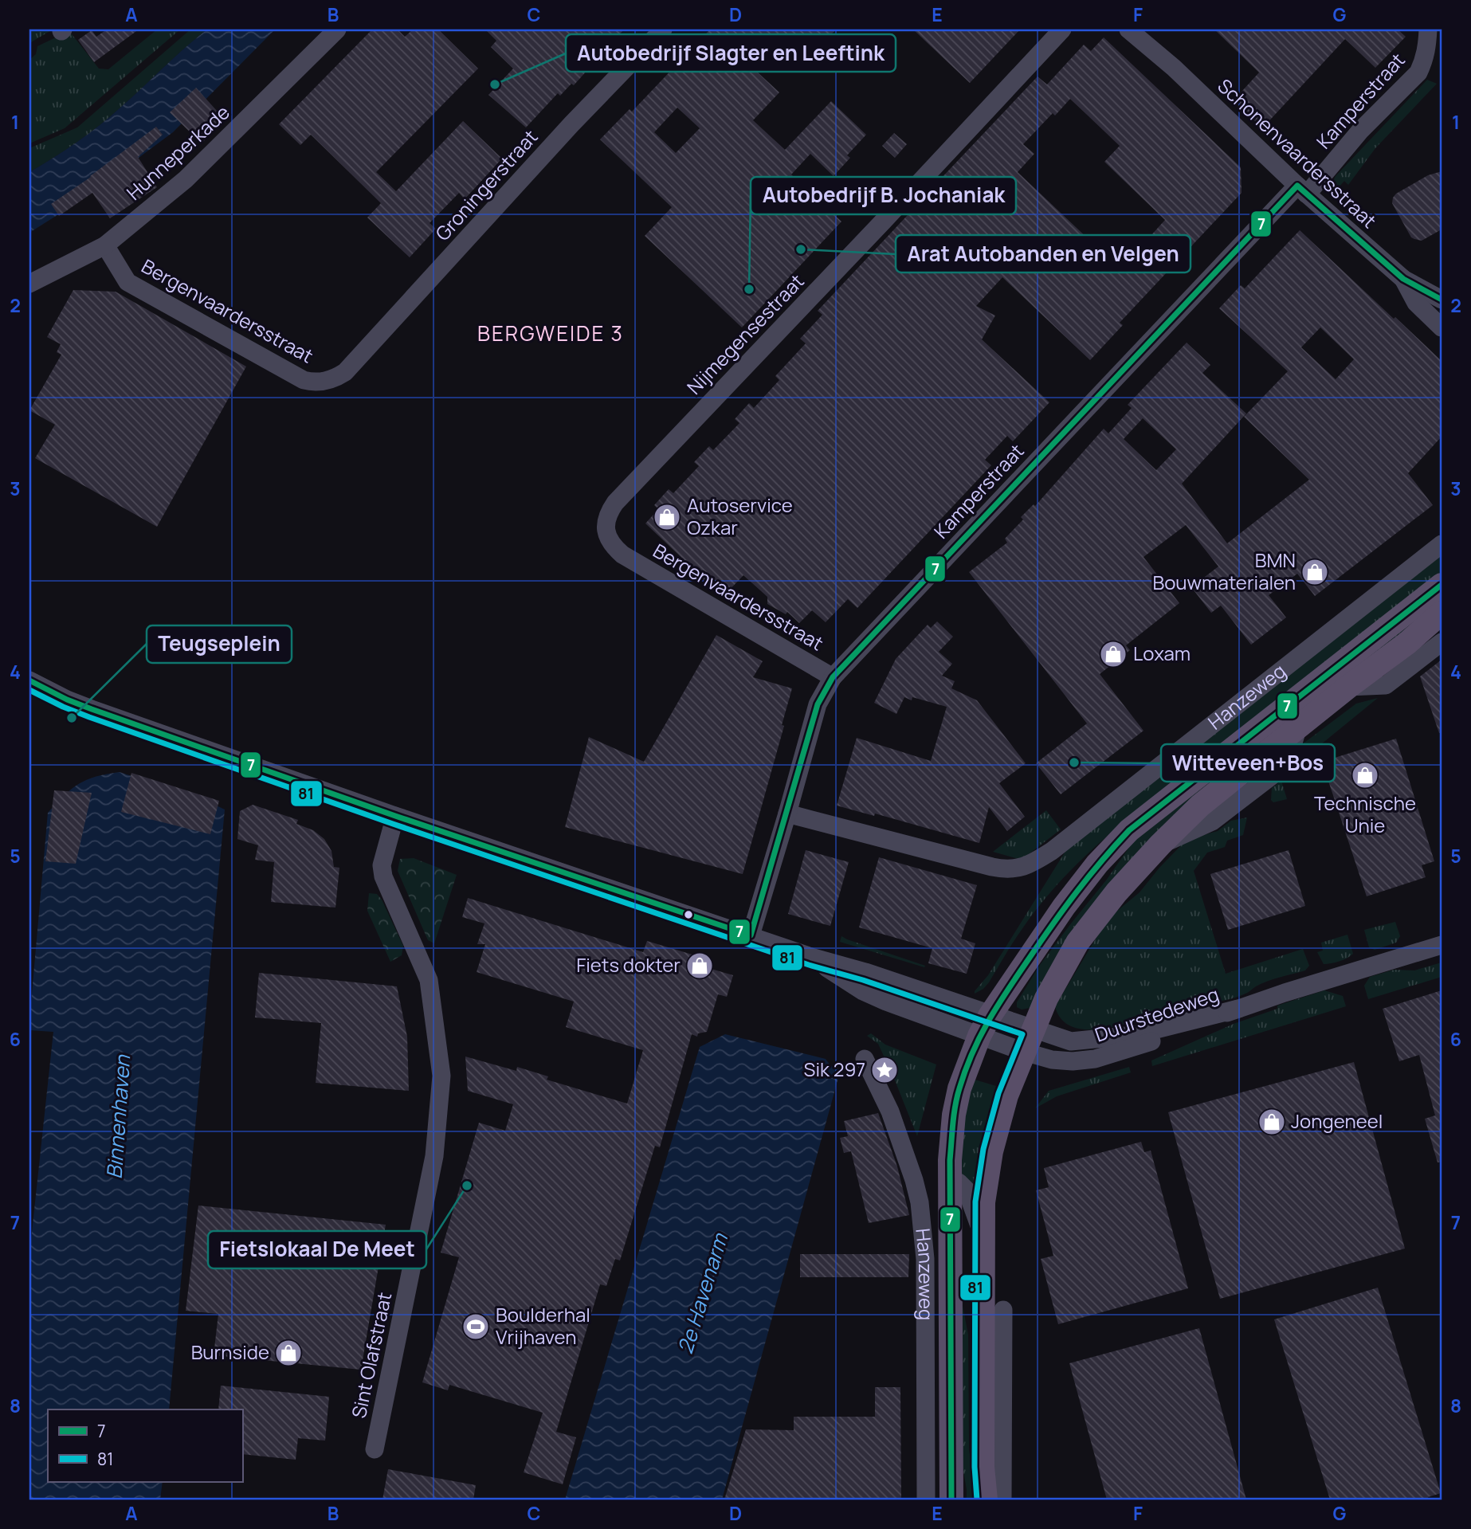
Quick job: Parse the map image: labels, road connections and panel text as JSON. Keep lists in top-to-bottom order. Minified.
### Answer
{"streets":{"main road":["Hanzeweg"],"street":["Kamperstraat","Hunneperkade","Schonenvaardersstraat","Groningerstraat","Bergenvaardersstraat","Nijmegensestraat","Duurstedeweg","Sint Olafstraat"]},"crossings":[["Kamperstraat","Schonenvaardersstraat"],["Kamperstraat","Bergenvaardersstraat"],["Kamperstraat","Hanzeweg"],["Hunneperkade","Bergenvaardersstraat"],["Groningerstraat","Bergenvaardersstraat"],["Bergenvaardersstraat","Nijmegensestraat"],["Hanzeweg","Duurstedeweg"]],"districts":["BERGWEIDE 3"],"water":["Binnenhaven","2e Havenarm"],"places":{"other":["Autobedrijf Slagter en Leeftink","Arat Autobanden en Velgen","Autobedrijf B. Jochaniak","Teugseplein","Witteveen+Bos","Fietslokaal De Meet"],"shop":["Autoservice Ozkar","BMN Bouwmaterialen","Loxam","Technische Unie","Fiets dokter","Jongeneel","Burnside"],"place":["Sik 297"],"sports":["Boulderhal Vrijhaven"]},"lines":["transit line 7","transit line 81"],"legend":["7","81"],"grid":{"columns":["A","B","C","D","E","F","G"],"rows":["1","2","3","4","5","6","7","8"]}}
